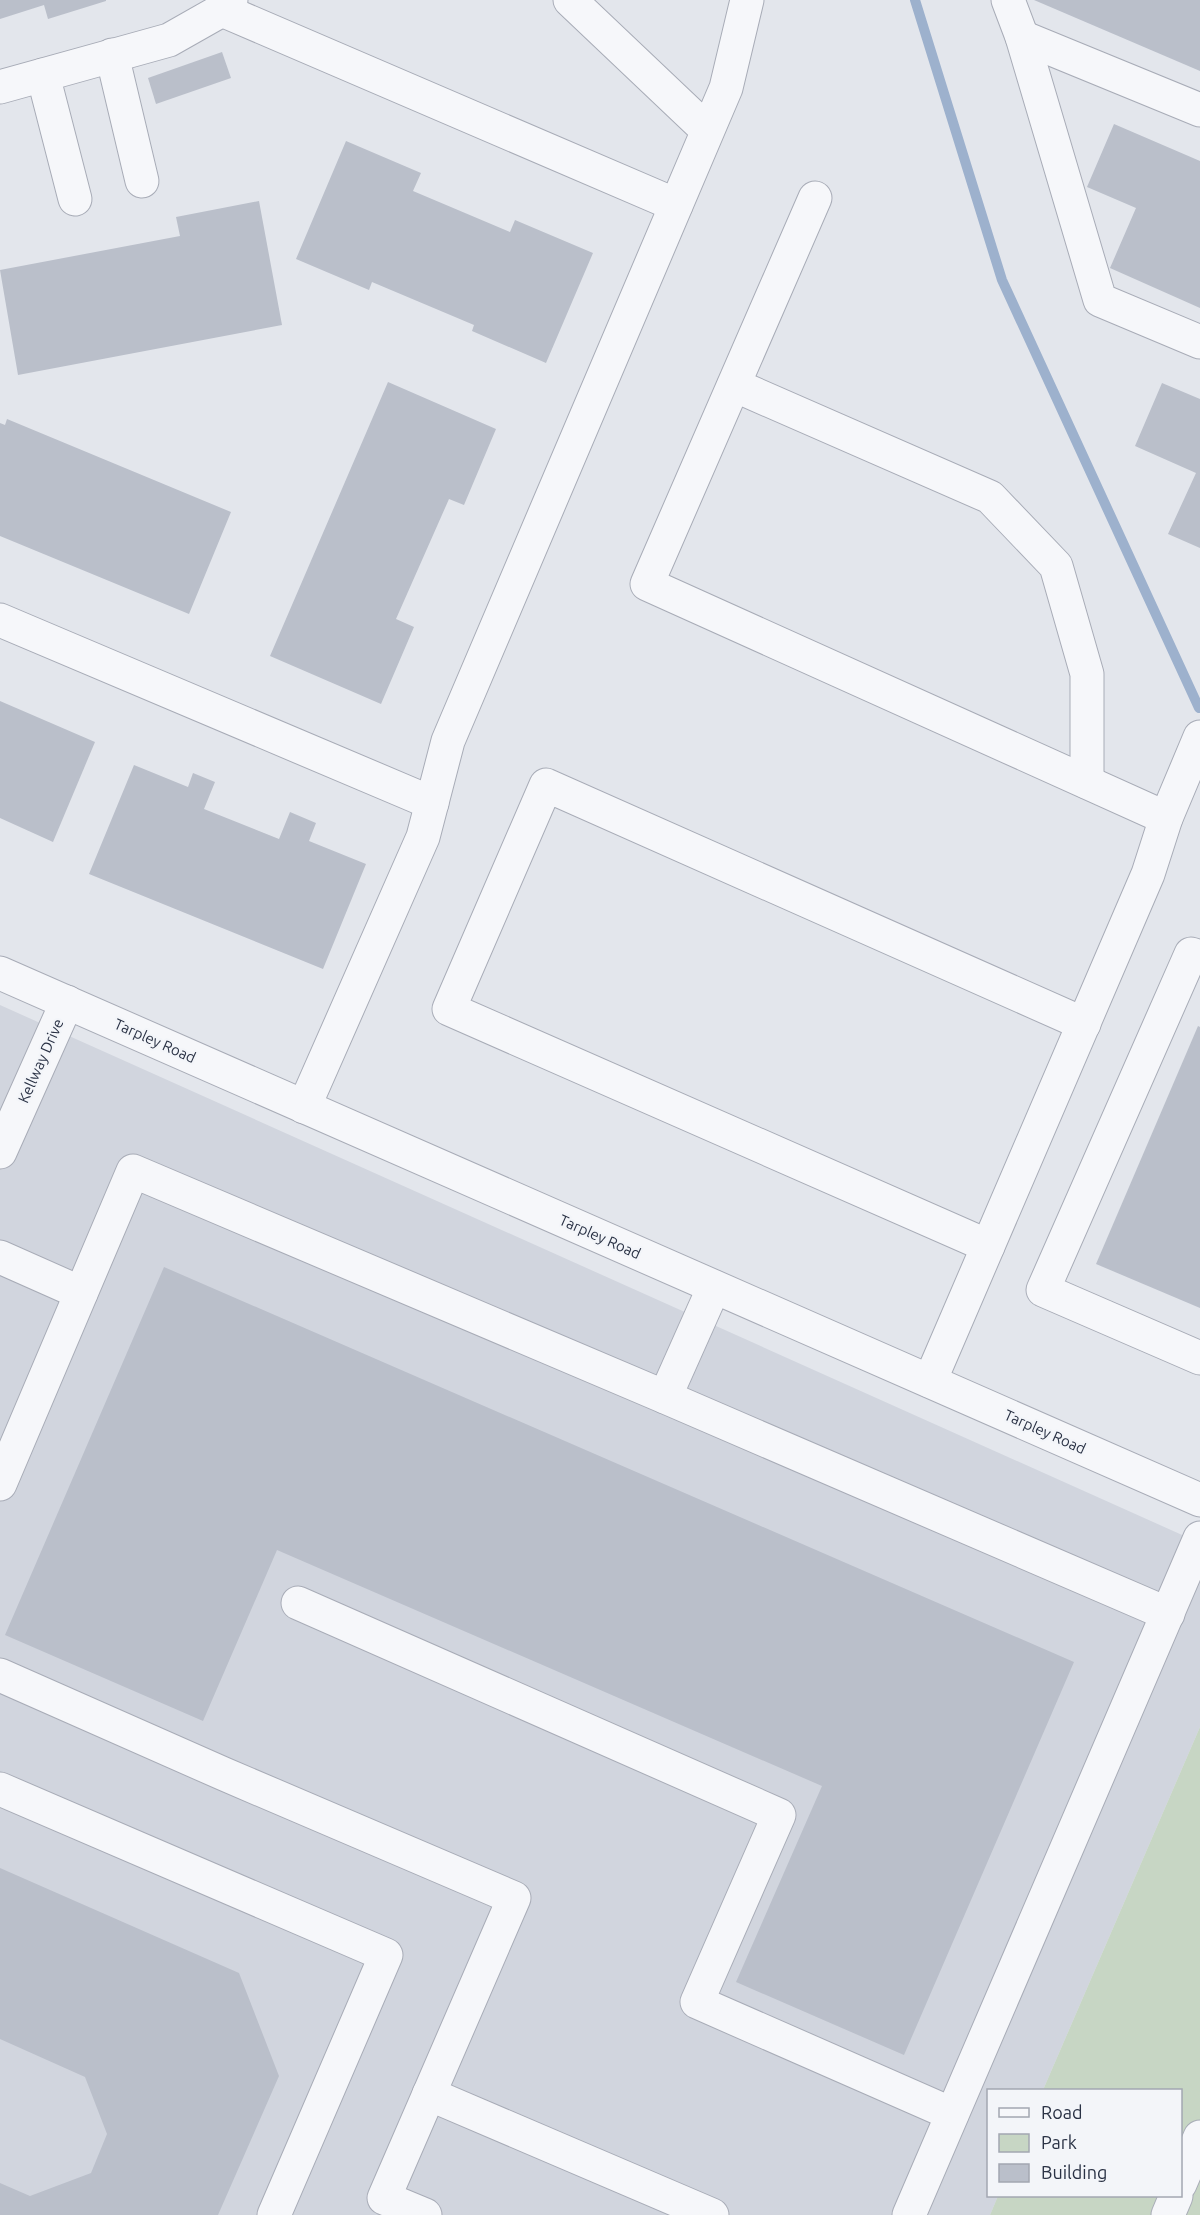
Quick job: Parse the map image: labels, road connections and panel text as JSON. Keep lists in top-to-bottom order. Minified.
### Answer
{"streets":{"street":["Tarpley Road","Kellway Drive"]},"crossings":[["Tarpley Road","Kellway Drive"]],"legend":["Road","Park","Building"]}
